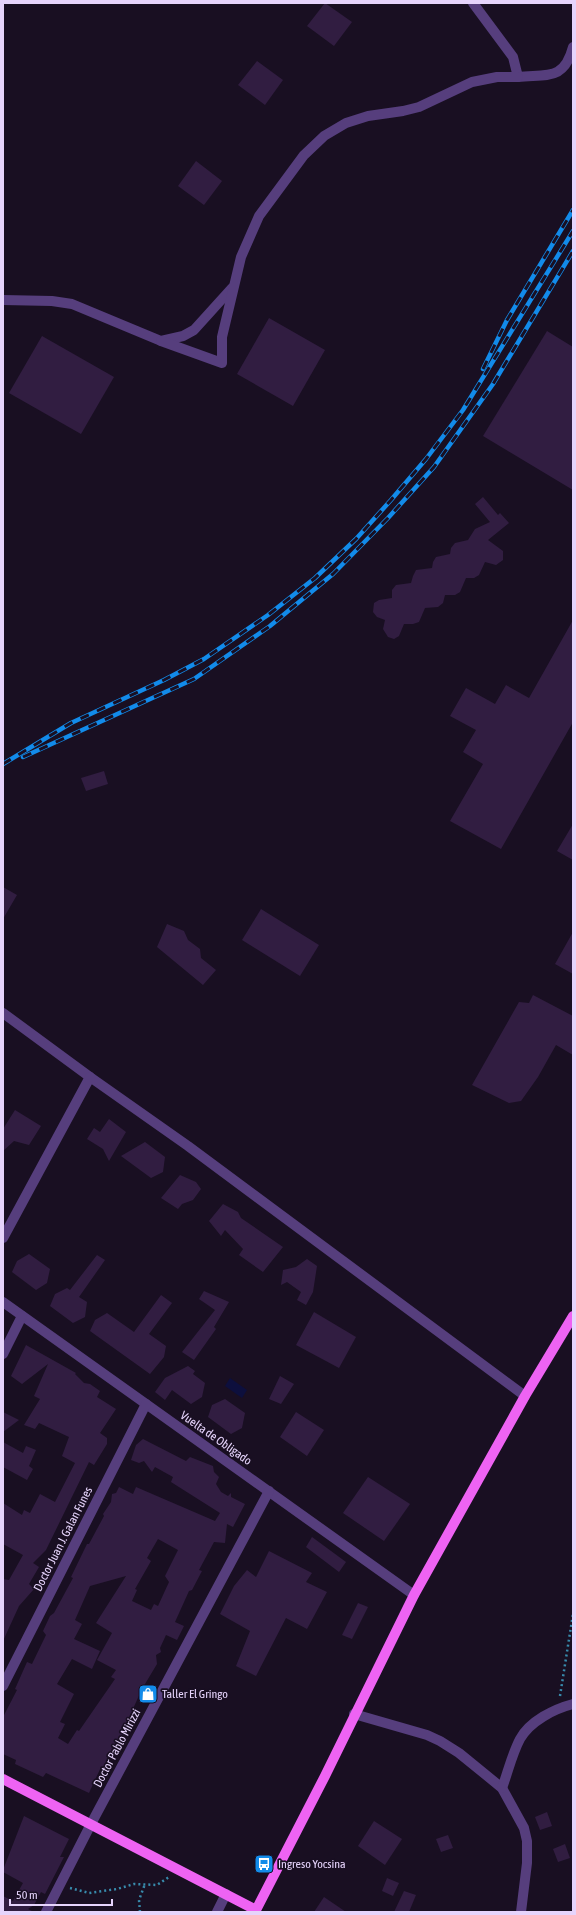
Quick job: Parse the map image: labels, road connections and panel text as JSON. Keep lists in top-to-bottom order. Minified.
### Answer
{"streets":{"street":["Vuelta de Obligado","Doctor Juan J. Galan Funes","Doctor Pablo Mirizzi"]},"crossings":[["Vuelta de Obligado","Doctor Juan J. Galan Funes"],["Vuelta de Obligado","Doctor Pablo Mirizzi"]],"places":{"shop":["Taller El Gringo"],"bus stop":["Ingreso Yocsina"]},"scale_bar":"50 m"}
